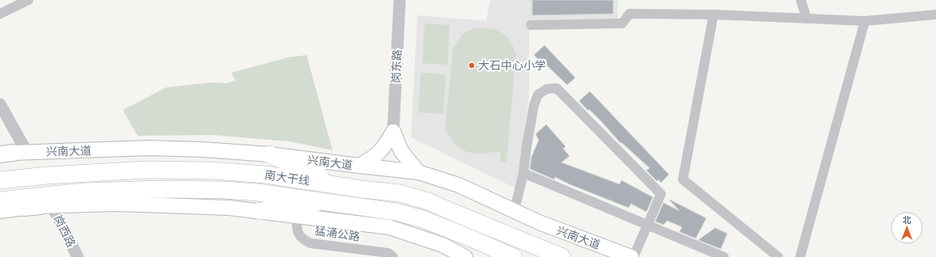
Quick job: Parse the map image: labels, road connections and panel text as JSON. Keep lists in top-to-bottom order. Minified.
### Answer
{"streets":{"highway":["南大干线"],"main road":["兴南大道"],"street":["岗东路","岗西路","猛涌公路"]},"places":["大石中心小学"],"north":"top"}
